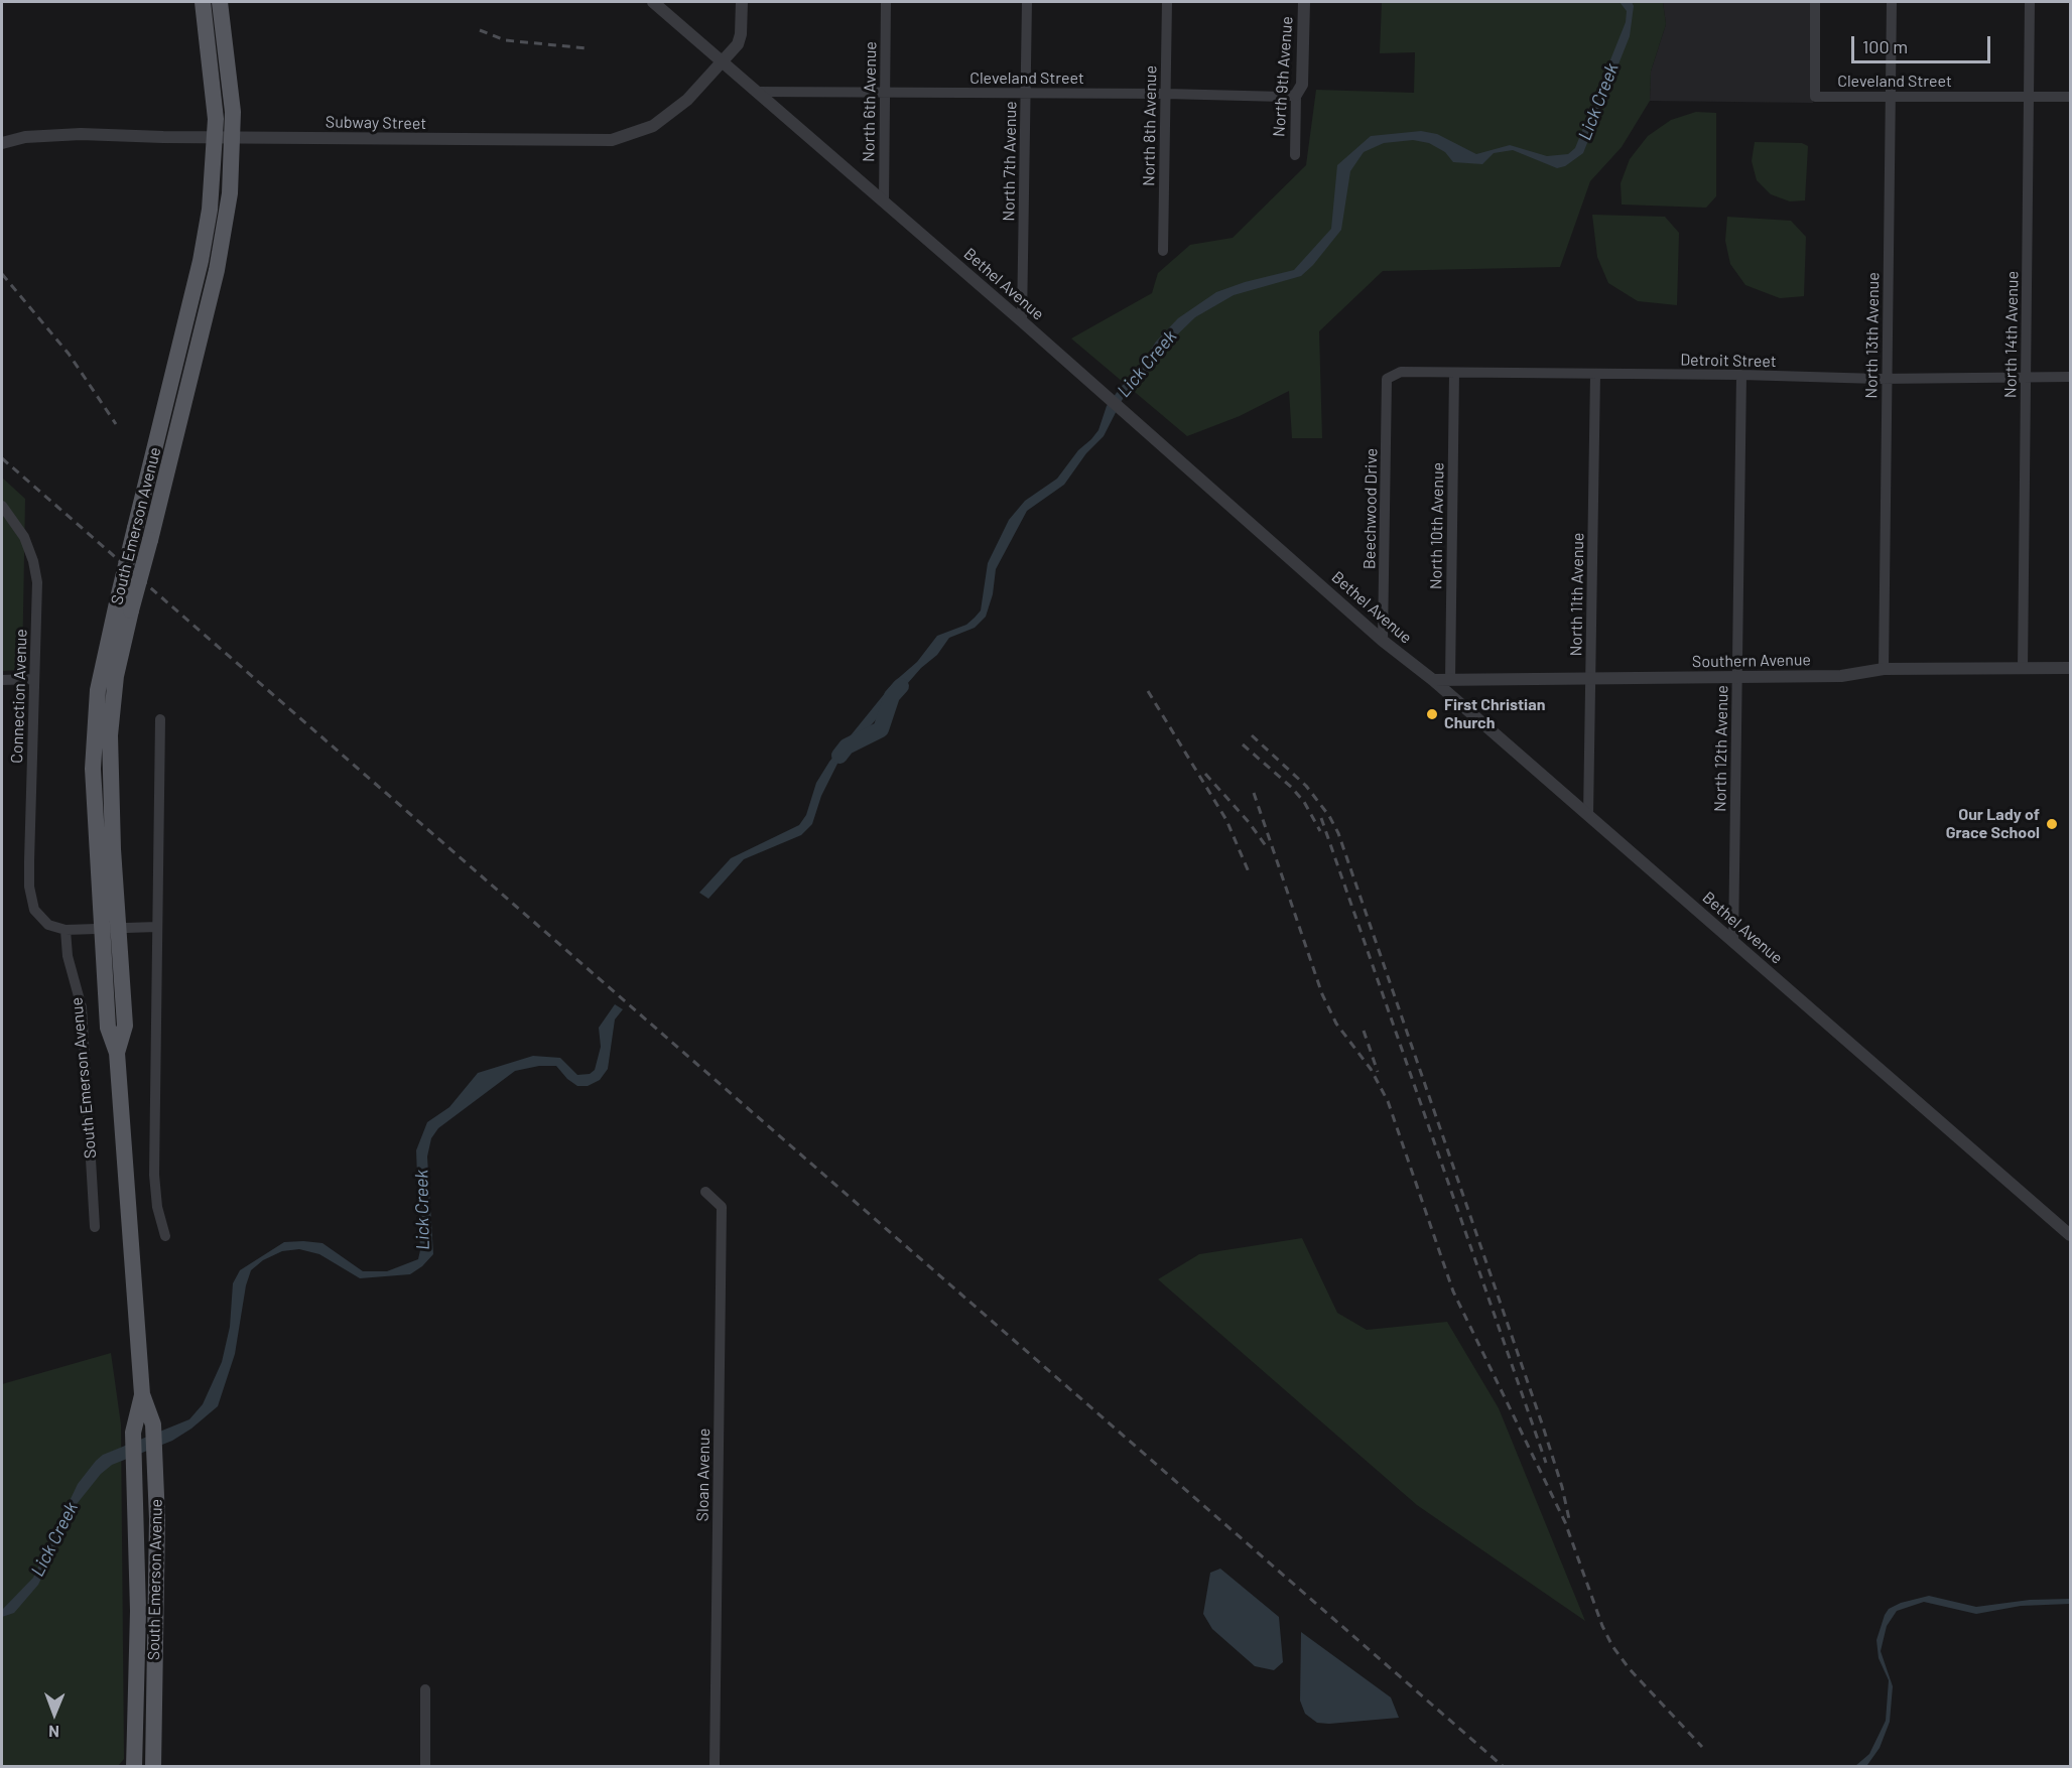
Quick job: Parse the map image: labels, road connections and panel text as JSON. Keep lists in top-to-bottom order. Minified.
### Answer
{"streets":{"main road":["South Emerson Avenue"],"street":["North 9th Avenue","Cleveland Street","North 6th Avenue","Subway Street","North 8th Avenue","North 7th Avenue","Bethel Avenue","North 14th Avenue","North 13th Avenue","Detroit Street","Beechwood Drive","North 10th Avenue","North 11th Avenue","Southern Avenue","Connection Avenue","North 12th Avenue","Sloan Avenue"]},"crossings":[["North 9th Avenue","Cleveland Street"],["Cleveland Street","North 6th Avenue"],["Cleveland Street","North 8th Avenue"],["Cleveland Street","North 7th Avenue"],["Cleveland Street","Bethel Avenue"],["Cleveland Street","North 14th Avenue"],["Cleveland Street","North 13th Avenue"],["North 6th Avenue","Bethel Avenue"],["Subway Street","Bethel Avenue"],["Subway Street","South Emerson Avenue"],["North 7th Avenue","Bethel Avenue"],["Bethel Avenue","Beechwood Drive"],["Bethel Avenue","North 11th Avenue"],["Bethel Avenue","Southern Avenue"],["Bethel Avenue","North 12th Avenue"],["North 14th Avenue","Detroit Street"],["North 14th Avenue","Southern Avenue"],["North 13th Avenue","Detroit Street"],["North 13th Avenue","Southern Avenue"],["Detroit Street","Beechwood Drive"],["Detroit Street","North 10th Avenue"],["Detroit Street","North 11th Avenue"],["Detroit Street","North 12th Avenue"],["South Emerson Avenue","Connection Avenue"],["North 10th Avenue","Southern Avenue"],["North 11th Avenue","Southern Avenue"],["Southern Avenue","North 12th Avenue"]],"water":["Lick Creek"],"places":["First Christian Church","Our Lady of Grace School"],"scale_bar":"100 m","north":"bottom"}
